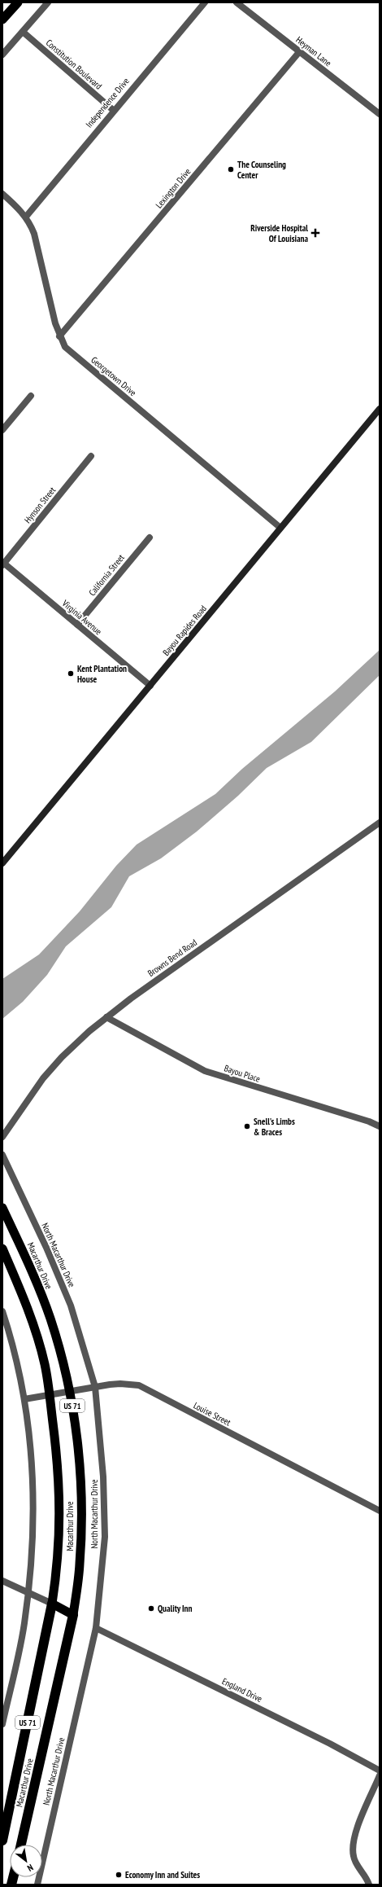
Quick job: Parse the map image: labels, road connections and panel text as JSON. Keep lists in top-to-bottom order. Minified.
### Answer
{"streets":{"highway":["Macarthur Drive","US 71"],"main road":["Bayou Rapides Road"],"street":["Heyman Lane","Constitution Boulevard","Independence Drive","Lexington Drive","Georgetown Drive","Hynson Street","California Street","Virginia Avenue","Browns Bend Road","Bayou Place","North Macarthur Drive","Louise Street","England Drive"]},"crossings":[["Heyman Lane","Lexington Drive"],["Constitution Boulevard","Independence Drive"],["Independence Drive","Georgetown Drive"],["Lexington Drive","Georgetown Drive"],["Georgetown Drive","Bayou Rapides Road"],["Hynson Street","Virginia Avenue"],["California Street","Virginia Avenue"],["Virginia Avenue","Bayou Rapides Road"],["Browns Bend Road","Bayou Place"],["North Macarthur Drive","Louise Street"],["North Macarthur Drive","England Drive"],["Macarthur Drive","Louise Street"]],"places":{"other":["The Counseling Center","Kent Plantation House","Snell's Limbs & Braces","Quality Inn","Economy Inn and Suites"],"health":["Riverside Hospital Of Louisiana"]},"north":"bottom right"}
